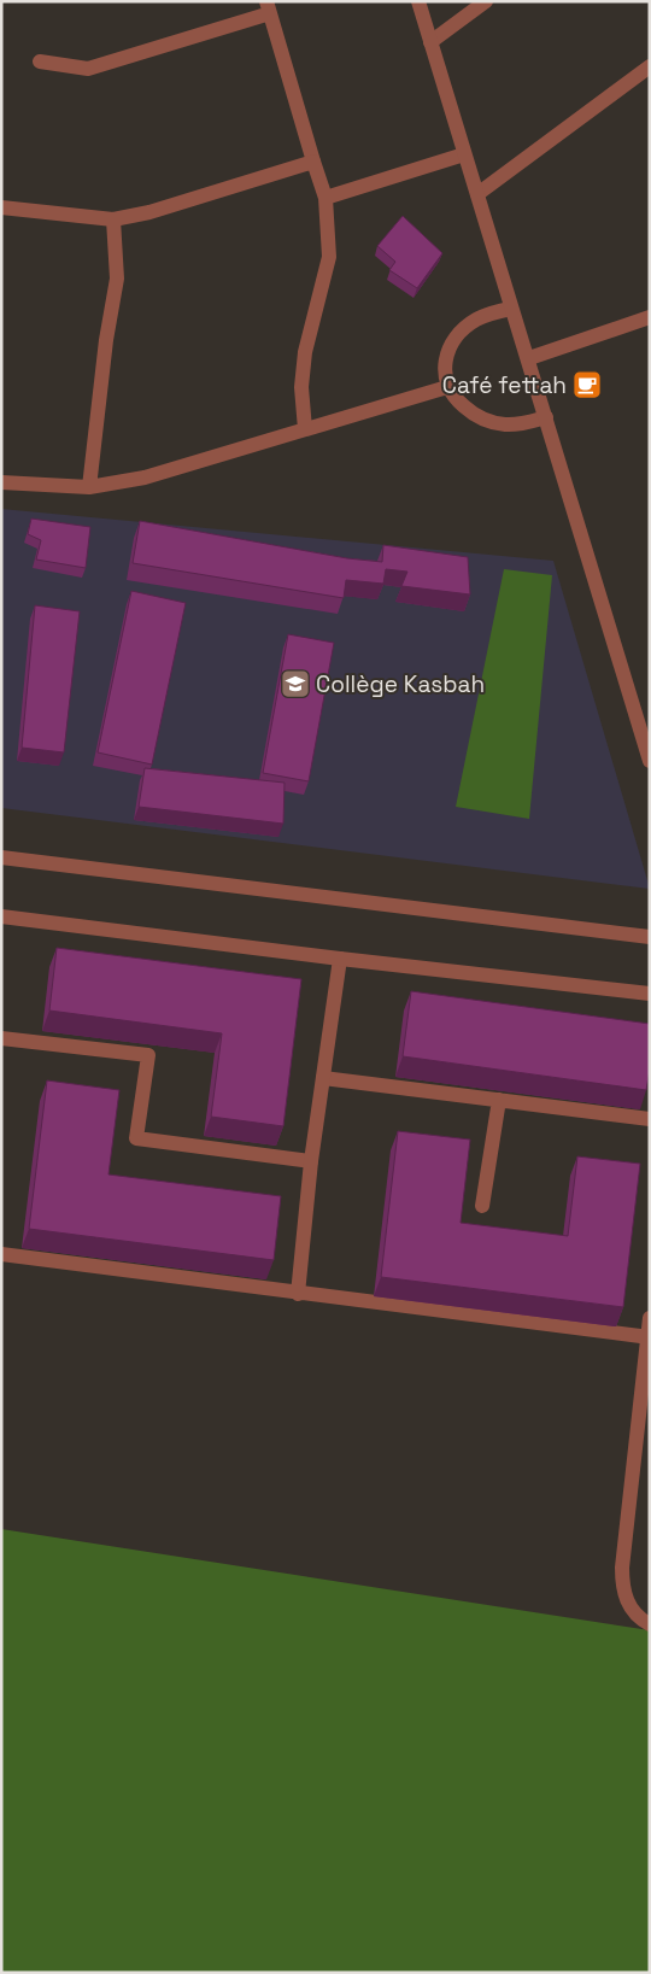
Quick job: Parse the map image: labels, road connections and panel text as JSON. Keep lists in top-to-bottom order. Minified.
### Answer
{"places":{"cafe":["Café fettah"],"school or university":["Collège Kasbah"]}}
